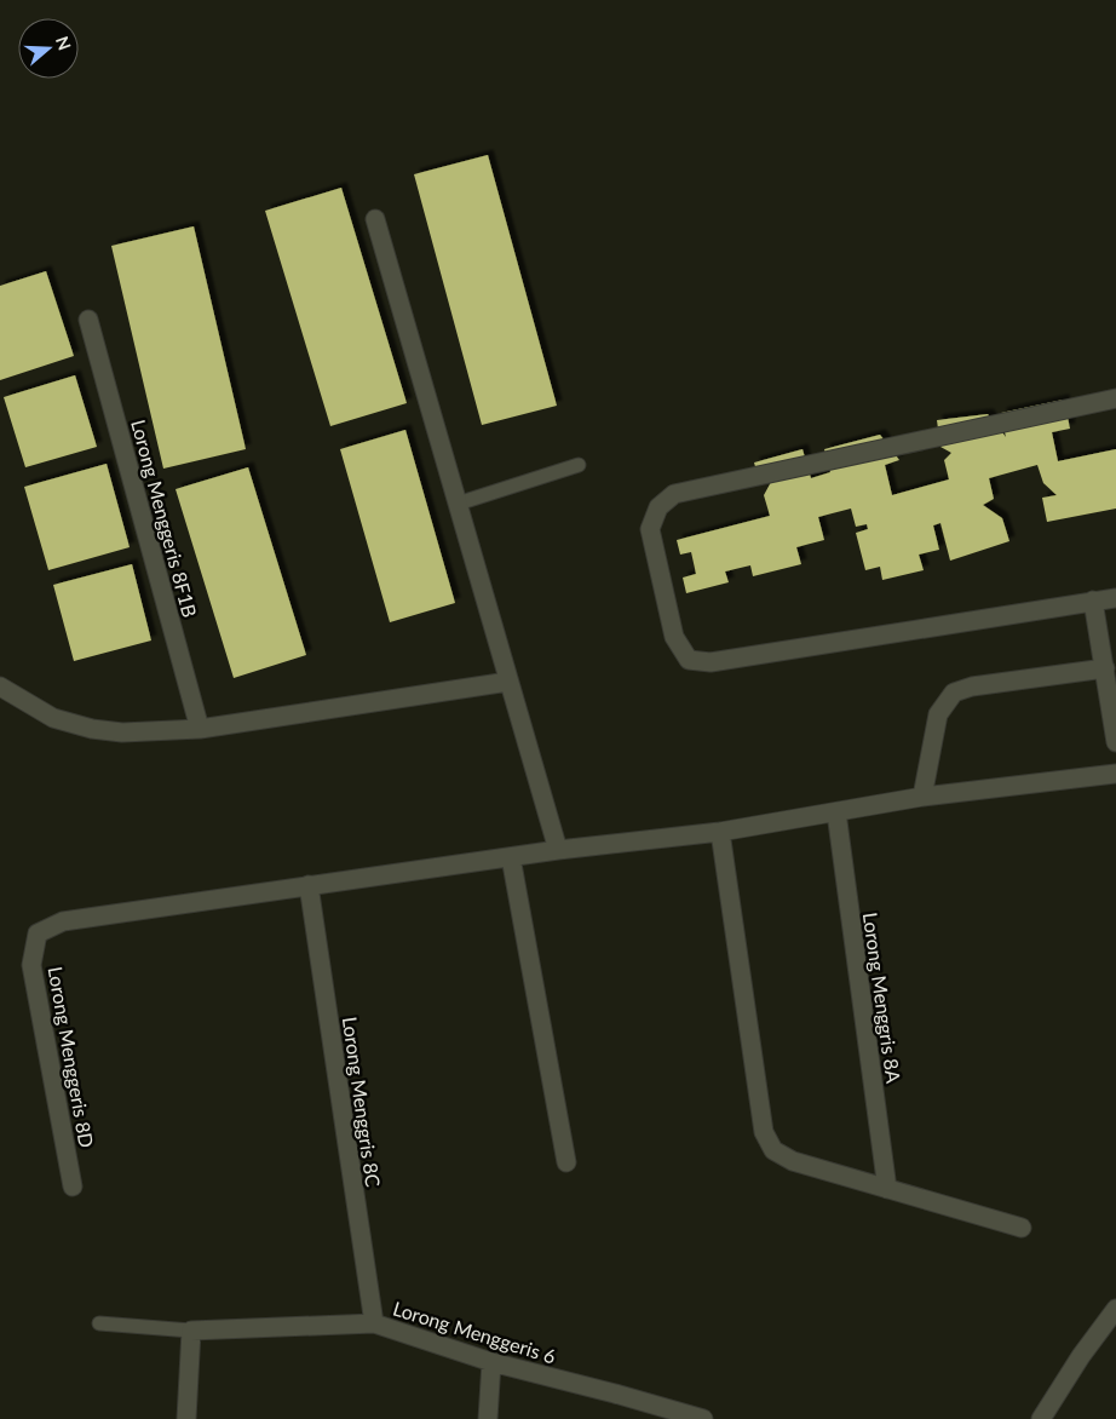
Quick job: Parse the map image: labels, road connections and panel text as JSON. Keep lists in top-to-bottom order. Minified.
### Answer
{"streets":{"street":["Lorong Menggeris 8F1B","Lorong Menggris 8A","Lorong Menggeris 8D","Lorong Menggris 8C","Lorong Menggeris 6"]},"crossings":[["Lorong Menggeris 8D","Lorong Menggris 8C"],["Lorong Menggris 8C","Lorong Menggeris 6"]],"north":"right"}
